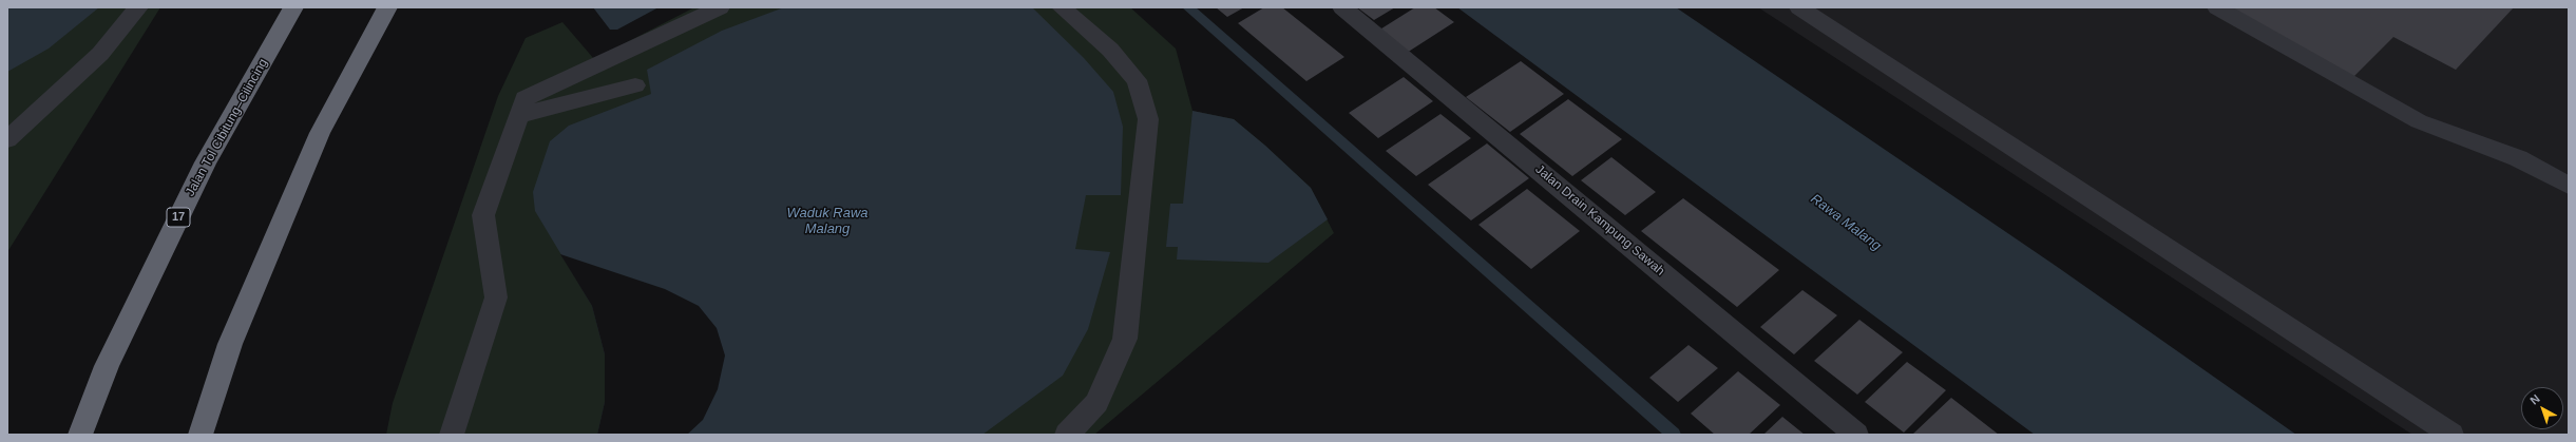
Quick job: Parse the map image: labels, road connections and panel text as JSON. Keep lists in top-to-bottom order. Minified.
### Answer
{"streets":{"highway":["Jalan Tol Cibitung–Cilincing","17"],"street":["Jalan Drain Kampung Sawah"]},"water":["Waduk Rawa Malang","Rawa Malang"],"north":"top left"}
